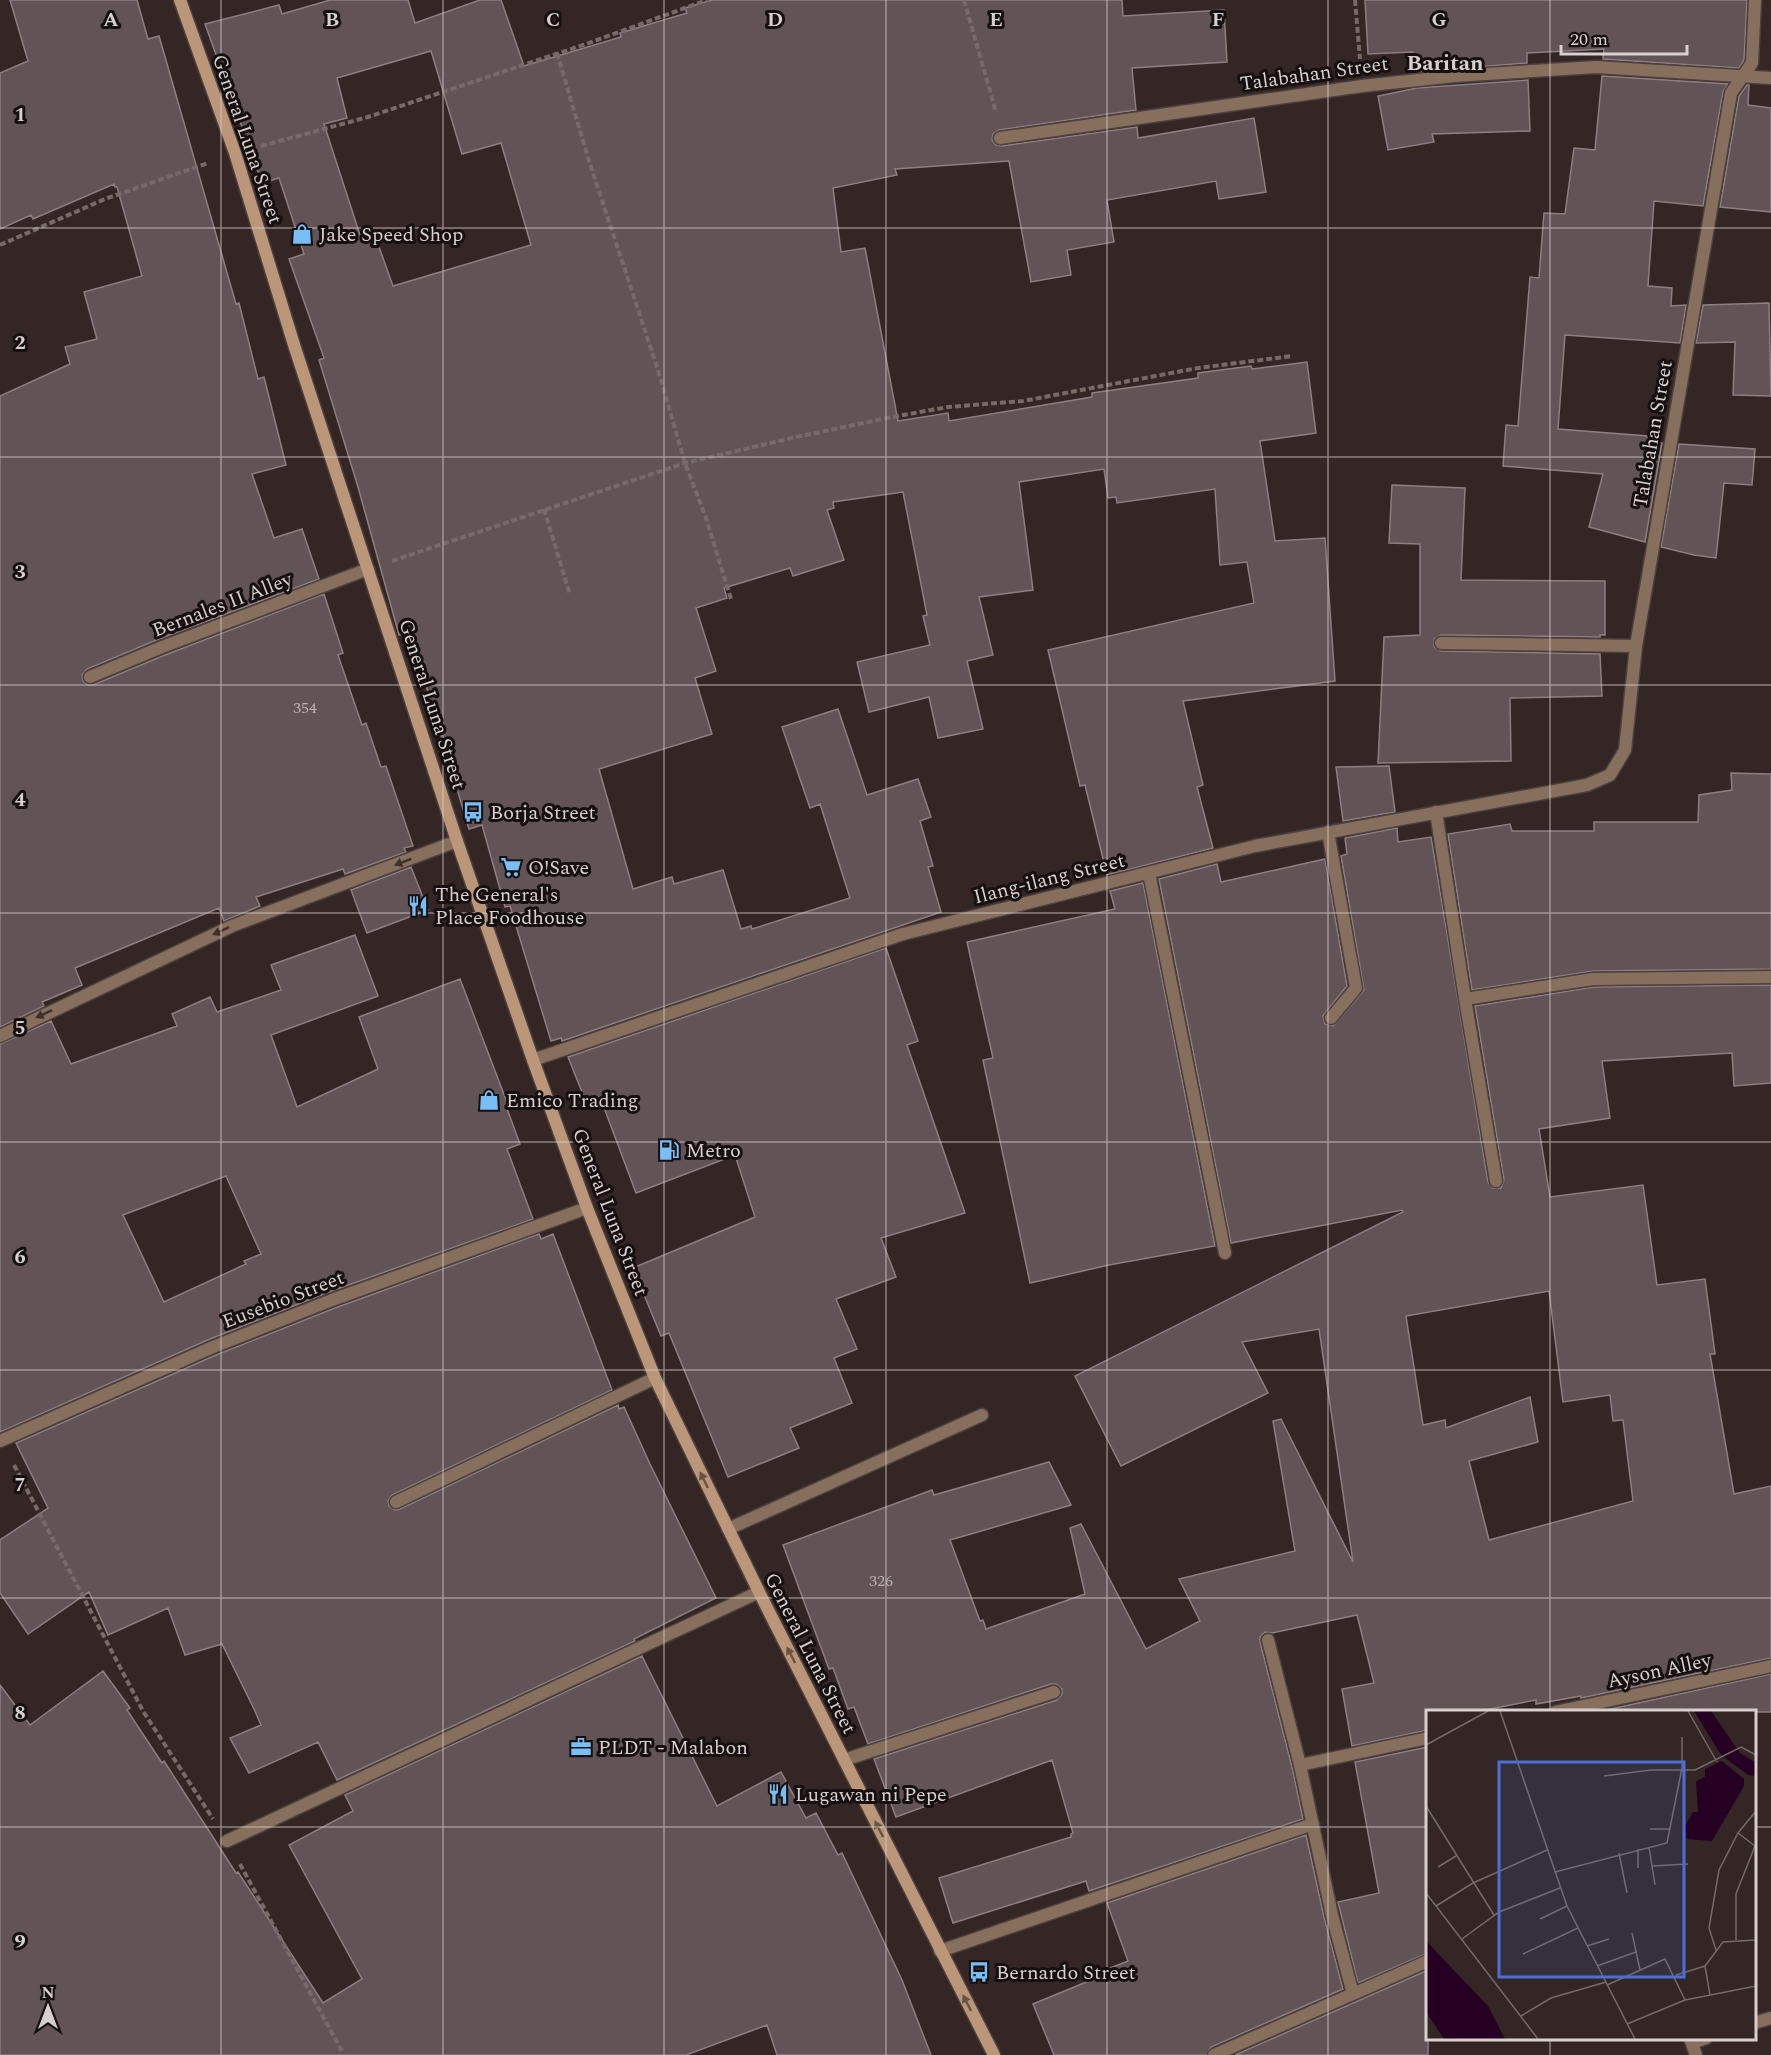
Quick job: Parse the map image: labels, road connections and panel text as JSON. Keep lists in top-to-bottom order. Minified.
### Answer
{"streets":{"main road":["General Luna Street"],"street":["Talabahan Street","Bernales II Alley","Ilang-ilang Street","Eusebio Street","Ayson Alley"]},"crossings":[["Talabahan Street","Ilang-ilang Street"],["General Luna Street","Bernales II Alley"],["General Luna Street","Ilang-ilang Street"],["General Luna Street","Eusebio Street"]],"districts":["Baritan"],"places":{"shop":["Jake Speed Shop","Emico Trading"],"bus stop":["Borja Street","Bernardo Street"],"supermarket":["O!Save"],"restaurant":["The General's Place Foodhouse","Lugawan ni Pepe"],"fuel station":["Metro"],"office":["PLDT - Malabon"]},"house_numbers":["354","326"],"scale_bar":"20 m","north":"top","grid":{"columns":["A","B","C","D","E","F","G"],"rows":["1","2","3","4","5","6","7","8","9"]}}
